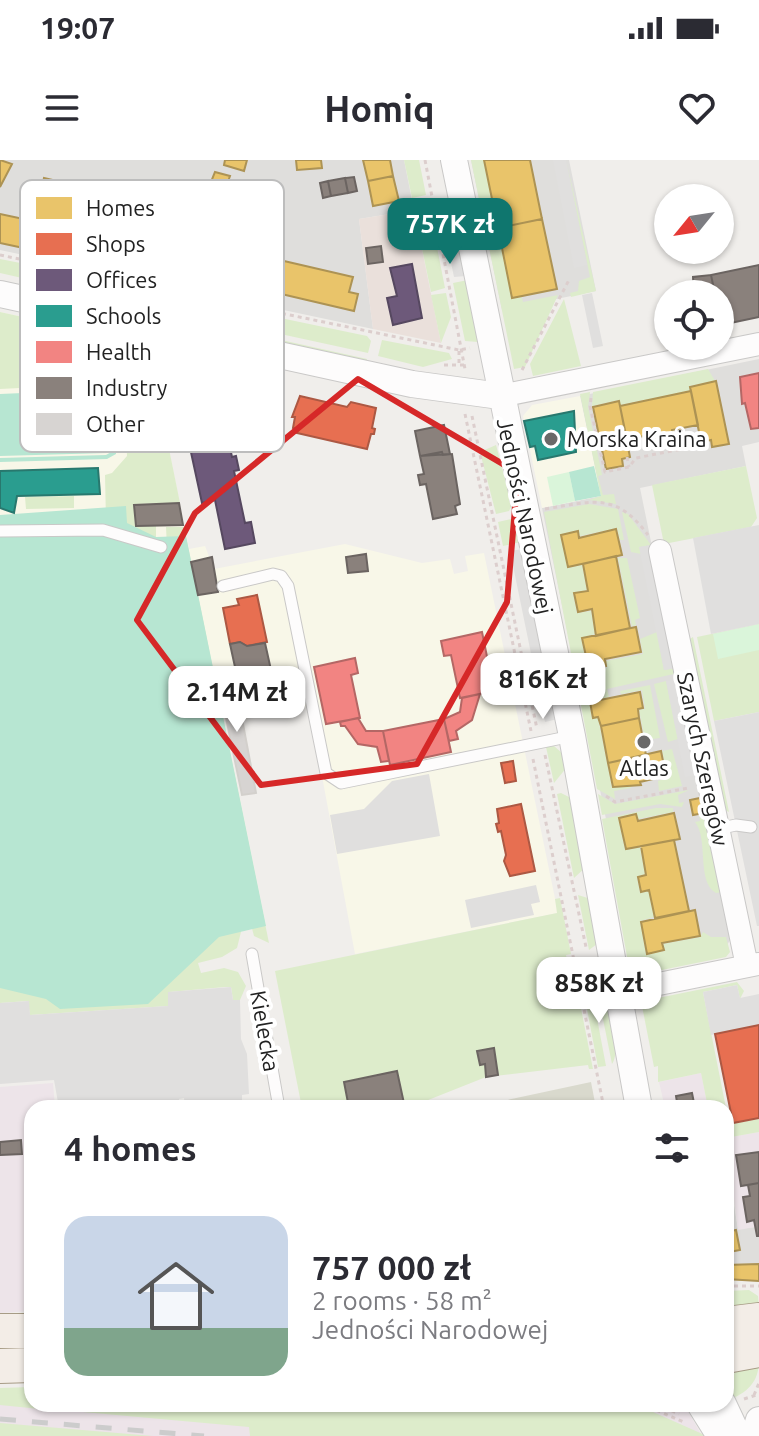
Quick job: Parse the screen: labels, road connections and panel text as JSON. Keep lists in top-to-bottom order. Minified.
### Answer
{"streets":{"street":["Jedności Narodowej","Szarych Szeregów"],"lane":["Kielecka"]},"crossings":[["Jedności Narodowej","Szarych Szeregów"]],"places":["Morska Kraina","Atlas"],"legend":["Homes","Shops","Offices","Schools","Health","Industry","Other"],"north":"bottom left","page":{"status":"19:07","header":"Homiq","price":["757K zł","816K zł","2.14M zł","858K zł"],"heading":"4 homes","list":[{"name":"757 000 zł","note":"2 rooms · 58 m² · Jedności Narodowej"}]}}
